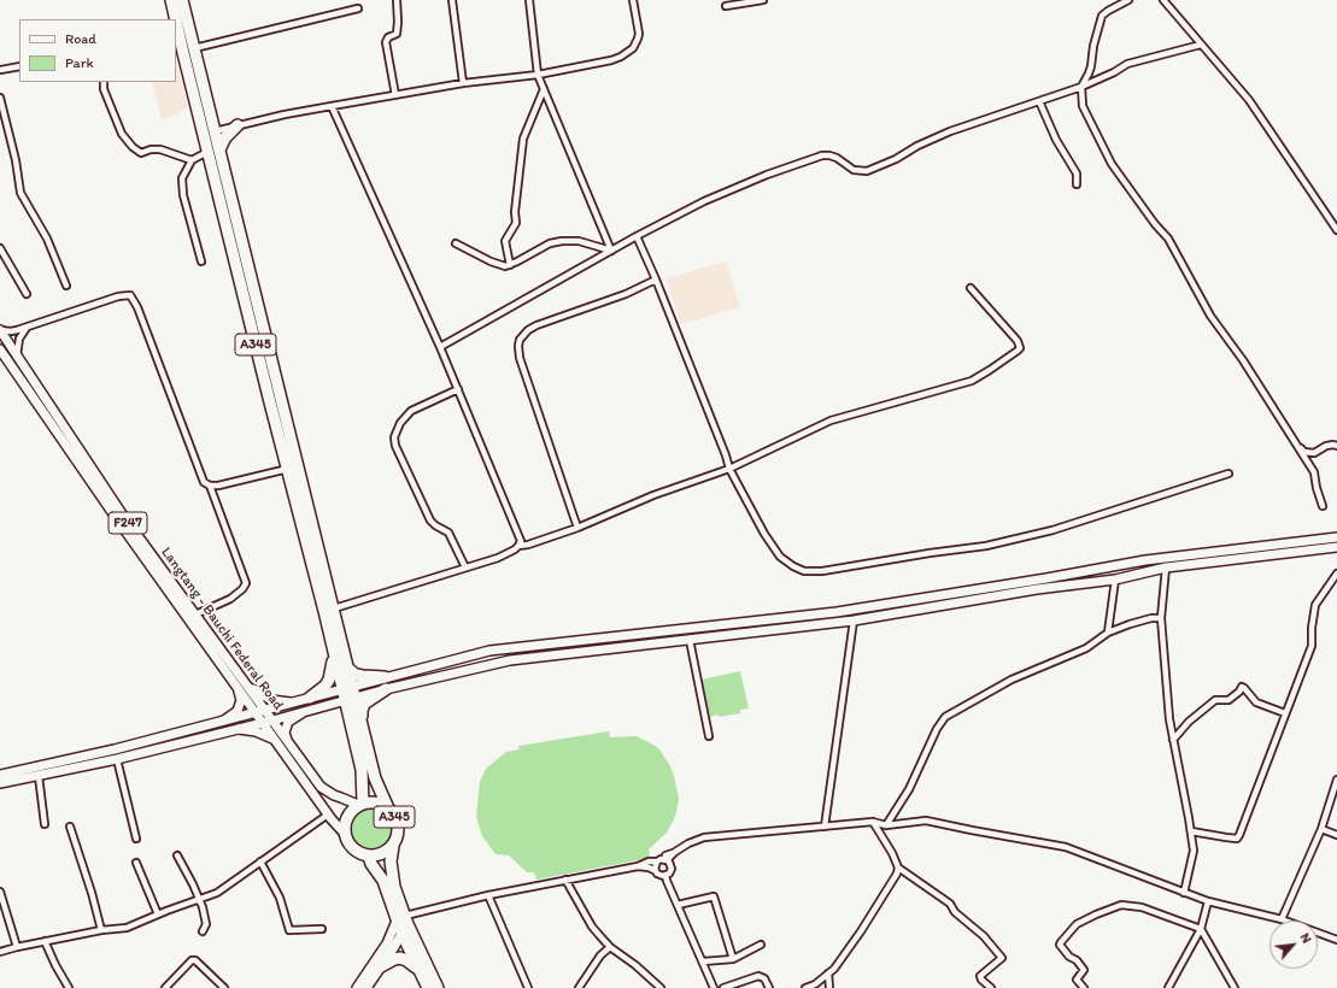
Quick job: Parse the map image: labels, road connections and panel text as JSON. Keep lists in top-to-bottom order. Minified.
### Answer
{"streets":{"highway":["A345"],"street":["F247","Langtang - Bauchi Federal Road"]},"crossings":[["A345","Langtang - Bauchi Federal Road"]],"legend":["Road","Park"],"north":"top right"}
